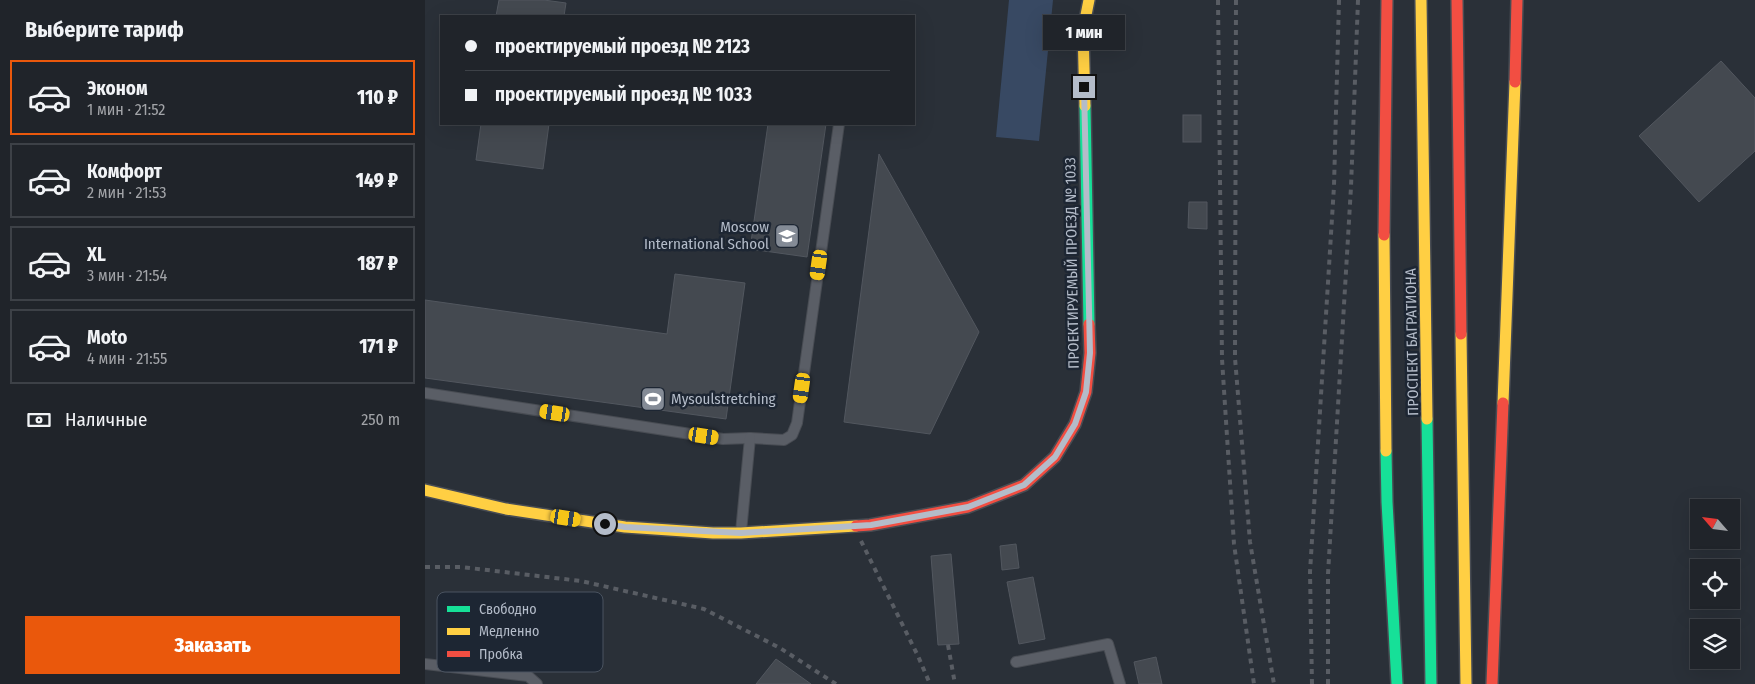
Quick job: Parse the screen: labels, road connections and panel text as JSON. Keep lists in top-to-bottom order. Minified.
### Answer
{"streets":{"street":["ПРОЕКТИРУЕМЫЙ ПРОЕЗД № 1033","ПРОСПЕКТ БАГРАТИОНА"]},"places":{"school or university":["Moscow International School"],"sports":["Mysoulstretching"]},"legend":["Свободно","Медленно","Пробка"],"north":"top left","page":{"heading":"Выберите тариф","bubble":"1 мин","banner":["проектируемый проезд № 2123","проектируемый проезд № 1033"],"list":[{"name":"Эконом","note":"1 мин · 21:52","value":"110 ₽"},{"name":"Комфорт","note":"2 мин · 21:53","value":"149 ₽"},{"name":"XL","note":"3 мин · 21:54","value":"187 ₽"},{"name":"Moto","note":"4 мин · 21:55","value":"171 ₽"}],"pay":["Наличные","250 m"],"buttons":"Заказать"}}
